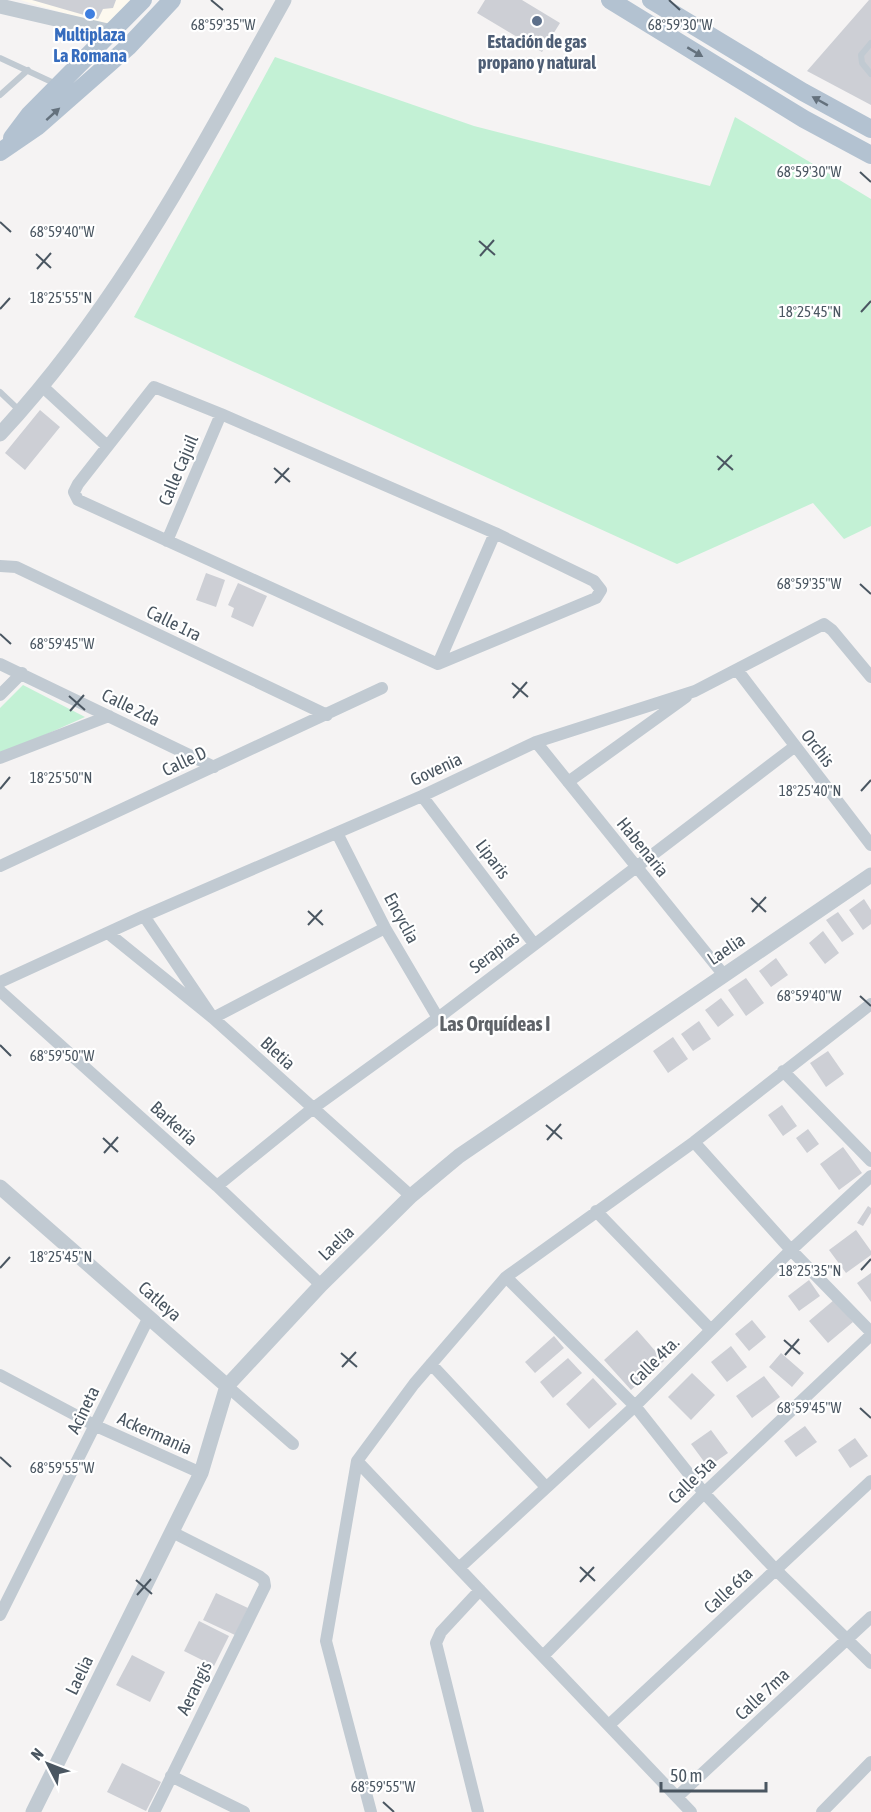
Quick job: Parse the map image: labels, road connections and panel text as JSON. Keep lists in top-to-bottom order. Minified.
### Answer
{"streets":{"street":["Calle Cajuil","Calle 1ra","Calle 2da","Orchis","Calle D","Govenia","Habenaria","Liparis","Encyclia","Laelia","Serapias","Bletia","Barkeria","Catleya","Calle 4ta.","Acineta","Ackermania","Calle 5ta","Calle 6ta","Aerangis","Calle 7ma"]},"crossings":[["Calle 1ra","Calle D"],["Calle 2da","Calle D"],["Orchis","Govenia"],["Orchis","Serapias"],["Govenia","Habenaria"],["Govenia","Liparis"],["Govenia","Encyclia"],["Govenia","Bletia"],["Habenaria","Laelia"],["Habenaria","Serapias"],["Liparis","Serapias"],["Encyclia","Serapias"],["Laelia","Bletia"],["Laelia","Barkeria"],["Laelia","Catleya"],["Laelia","Ackermania"],["Laelia","Aerangis"],["Serapias","Bletia"],["Serapias","Barkeria"],["Catleya","Acineta"],["Acineta","Ackermania"]],"districts":["Las Orquídeas I"],"places":["Multiplaza La Romana","Estación de gas propano y natural"],"scale_bar":"50 m","north":"top left","coordinates":["68°59'35\"W","68°59'30\"W","68°59'40\"W","18°25'55\"N","18°25'45\"N","68°59'45\"W","18°25'50\"N","18°25'40\"N","68°59'50\"W","18°25'35\"N","68°59'55\"W"]}
